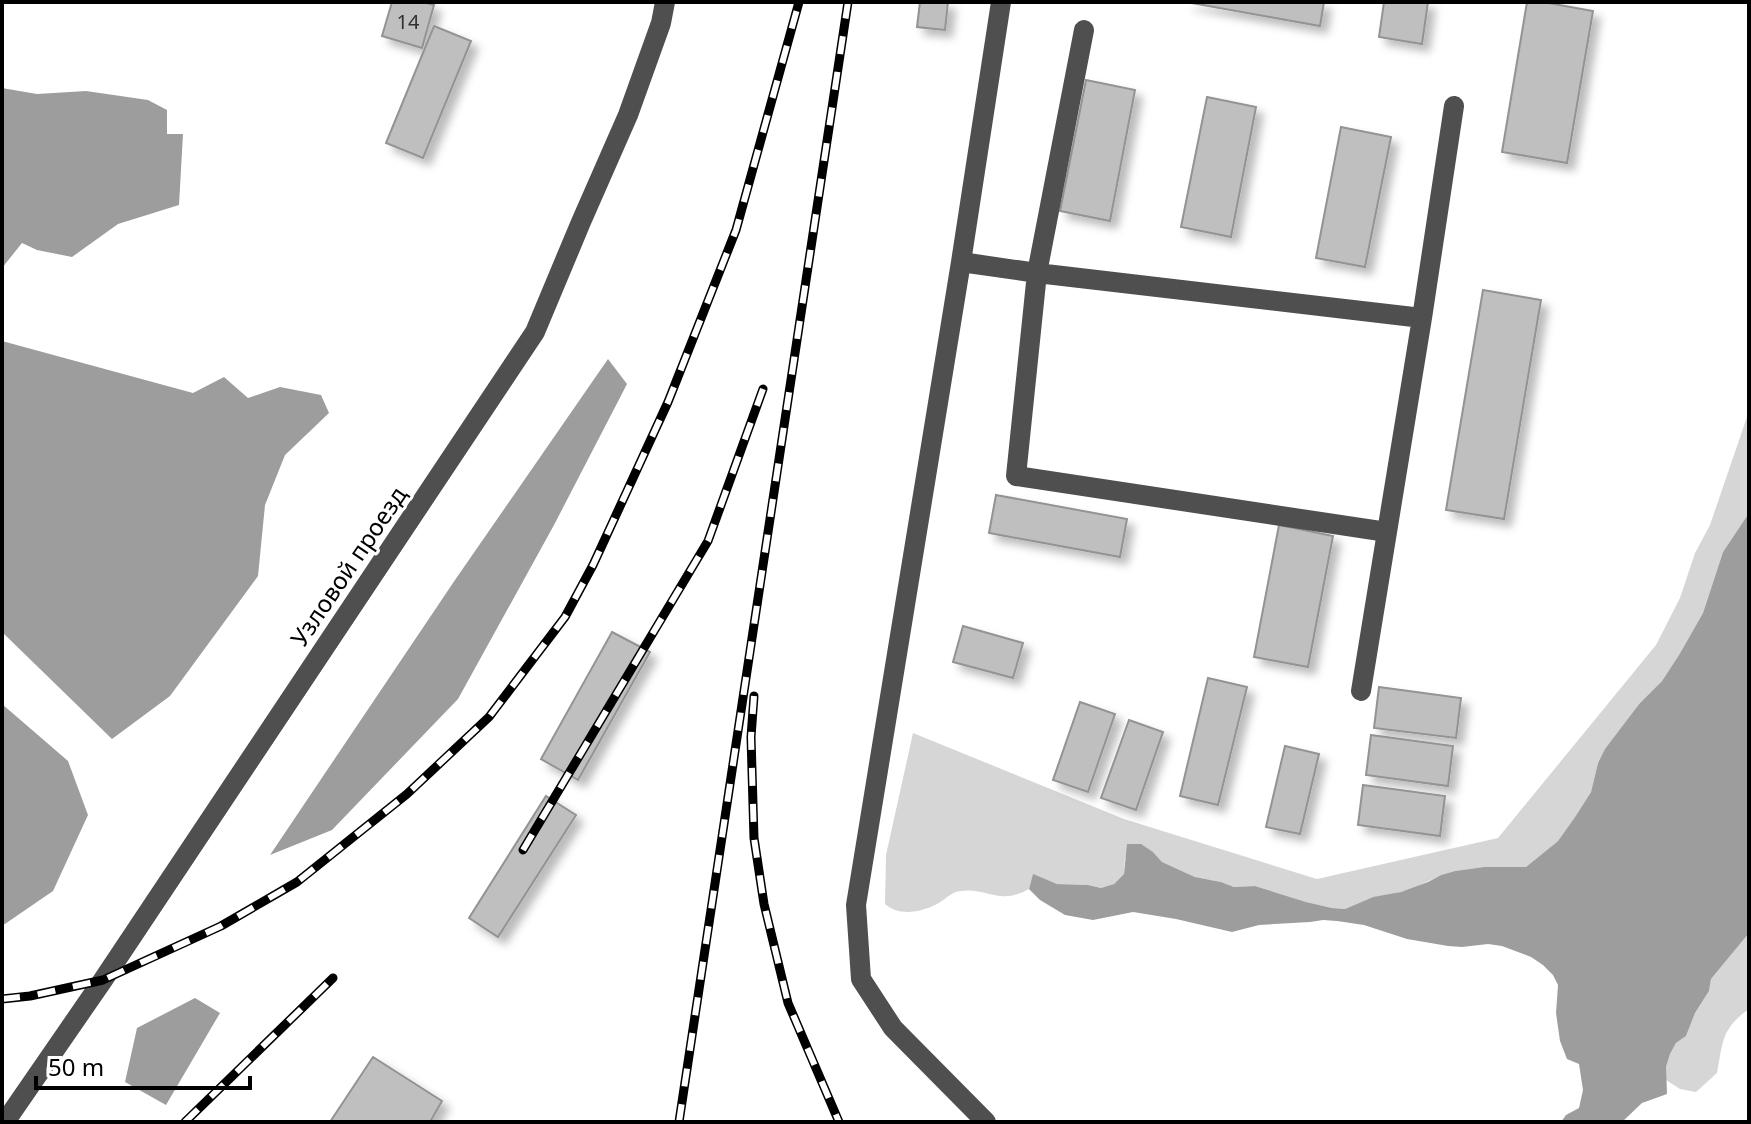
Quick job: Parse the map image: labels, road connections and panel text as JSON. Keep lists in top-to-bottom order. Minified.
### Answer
{"streets":{"street":["Узловой проезд"]},"house_numbers":["14"],"scale_bar":"50 m"}
